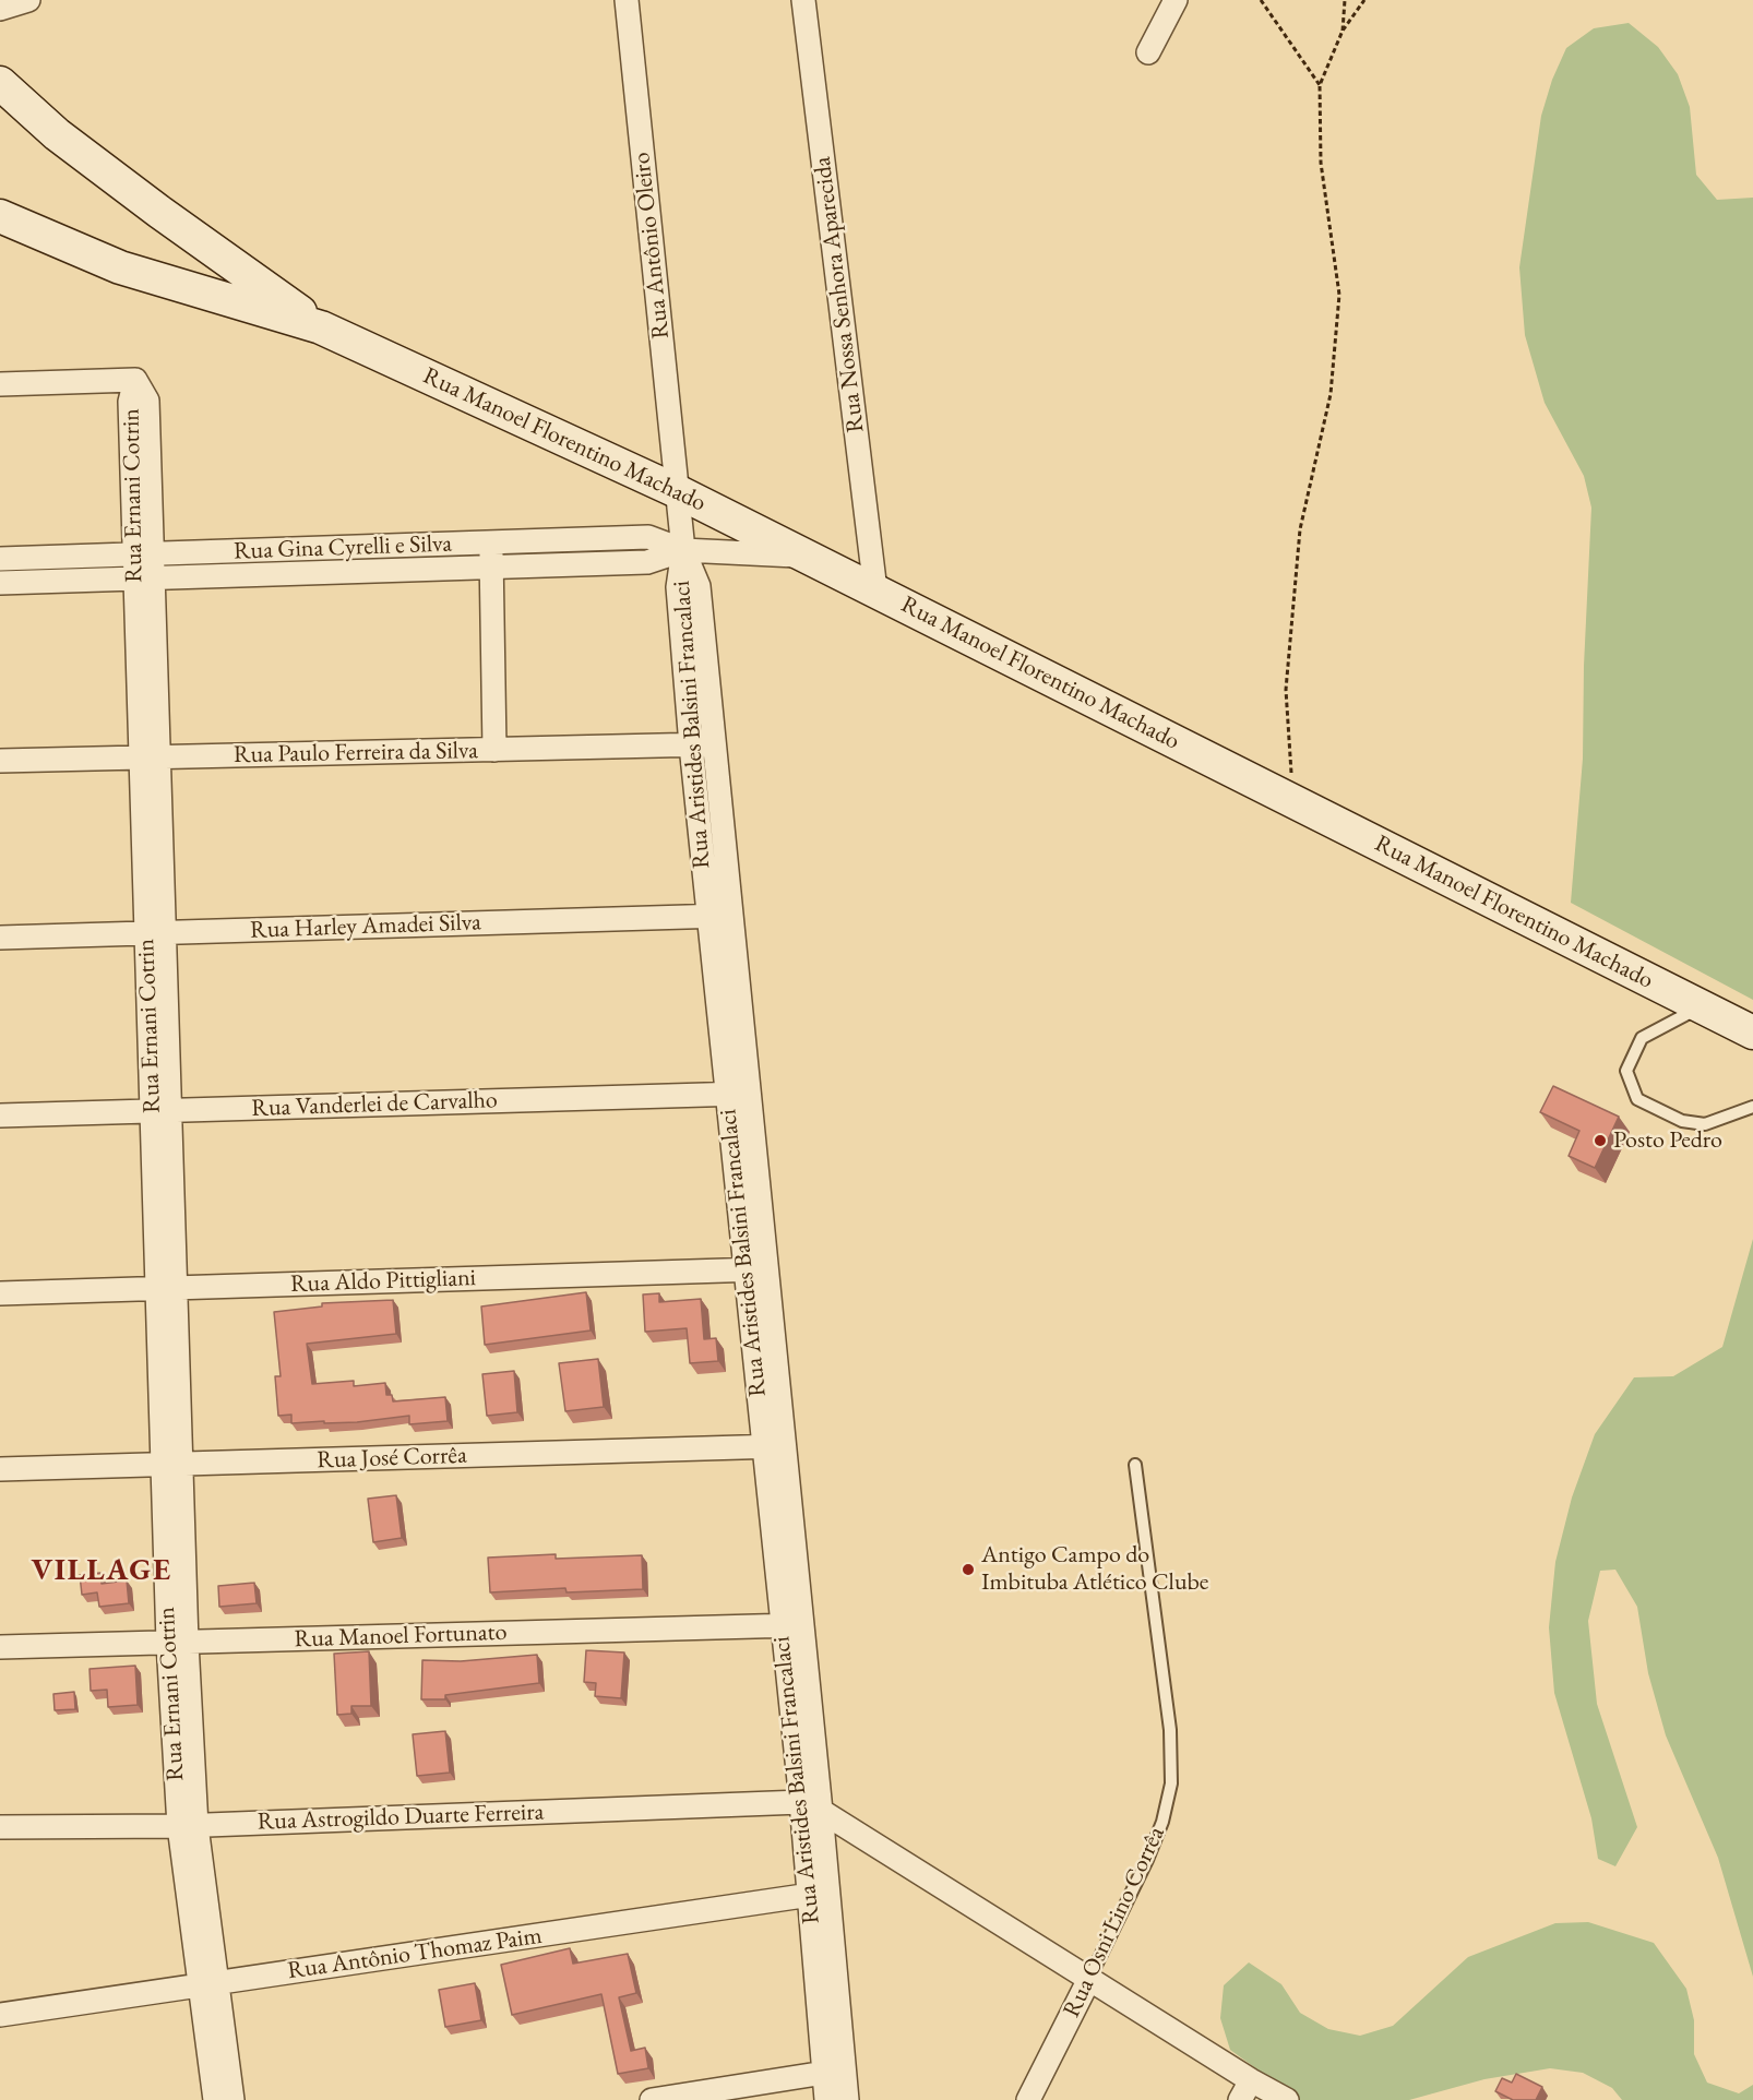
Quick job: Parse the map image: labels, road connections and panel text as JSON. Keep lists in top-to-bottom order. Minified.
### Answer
{"streets":{"main road":["Rua Manoel Florentino Machado"],"street":["Rua Antônio Oleiro","Rua Nossa Senhora Aparecida","Rua Ernani Cotrin","Rua Gina Cyrelli e Silva","Rua Aristides Balsini Francalaci","Rua Paulo Ferreira da Silva","Rua Harley Amadei Silva","Rua Vanderlei de Carvalho","Rua Aldo Pittigliani","Rua José Corrêa","Rua Manoel Fortunato","Rua Astrogildo Duarte Ferreira","Rua Osni Lino Corrêa","Rua Antônio Thomaz Paim"]},"crossings":[["Rua Antônio Oleiro","Rua Manoel Florentino Machado"],["Rua Antônio Oleiro","Rua Gina Cyrelli e Silva"],["Rua Antônio Oleiro","Rua Aristides Balsini Francalaci"],["Rua Nossa Senhora Aparecida","Rua Manoel Florentino Machado"],["Rua Manoel Florentino Machado","Rua Gina Cyrelli e Silva"],["Rua Ernani Cotrin","Rua Gina Cyrelli e Silva"],["Rua Ernani Cotrin","Rua Paulo Ferreira da Silva"],["Rua Ernani Cotrin","Rua Harley Amadei Silva"],["Rua Ernani Cotrin","Rua Vanderlei de Carvalho"],["Rua Ernani Cotrin","Rua Aldo Pittigliani"],["Rua Ernani Cotrin","Rua José Corrêa"],["Rua Ernani Cotrin","Rua Manoel Fortunato"],["Rua Ernani Cotrin","Rua Astrogildo Duarte Ferreira"],["Rua Ernani Cotrin","Rua Antônio Thomaz Paim"],["Rua Gina Cyrelli e Silva","Rua Aristides Balsini Francalaci"],["Rua Aristides Balsini Francalaci","Rua Paulo Ferreira da Silva"],["Rua Aristides Balsini Francalaci","Rua Harley Amadei Silva"],["Rua Aristides Balsini Francalaci","Rua Vanderlei de Carvalho"],["Rua Aristides Balsini Francalaci","Rua Aldo Pittigliani"],["Rua Aristides Balsini Francalaci","Rua José Corrêa"],["Rua Aristides Balsini Francalaci","Rua Manoel Fortunato"],["Rua Aristides Balsini Francalaci","Rua Astrogildo Duarte Ferreira"],["Rua Aristides Balsini Francalaci","Rua Antônio Thomaz Paim"]],"districts":["VILLAGE"],"places":["Posto Pedro","Antigo Campo do Imbituba Atlético Clube"]}
